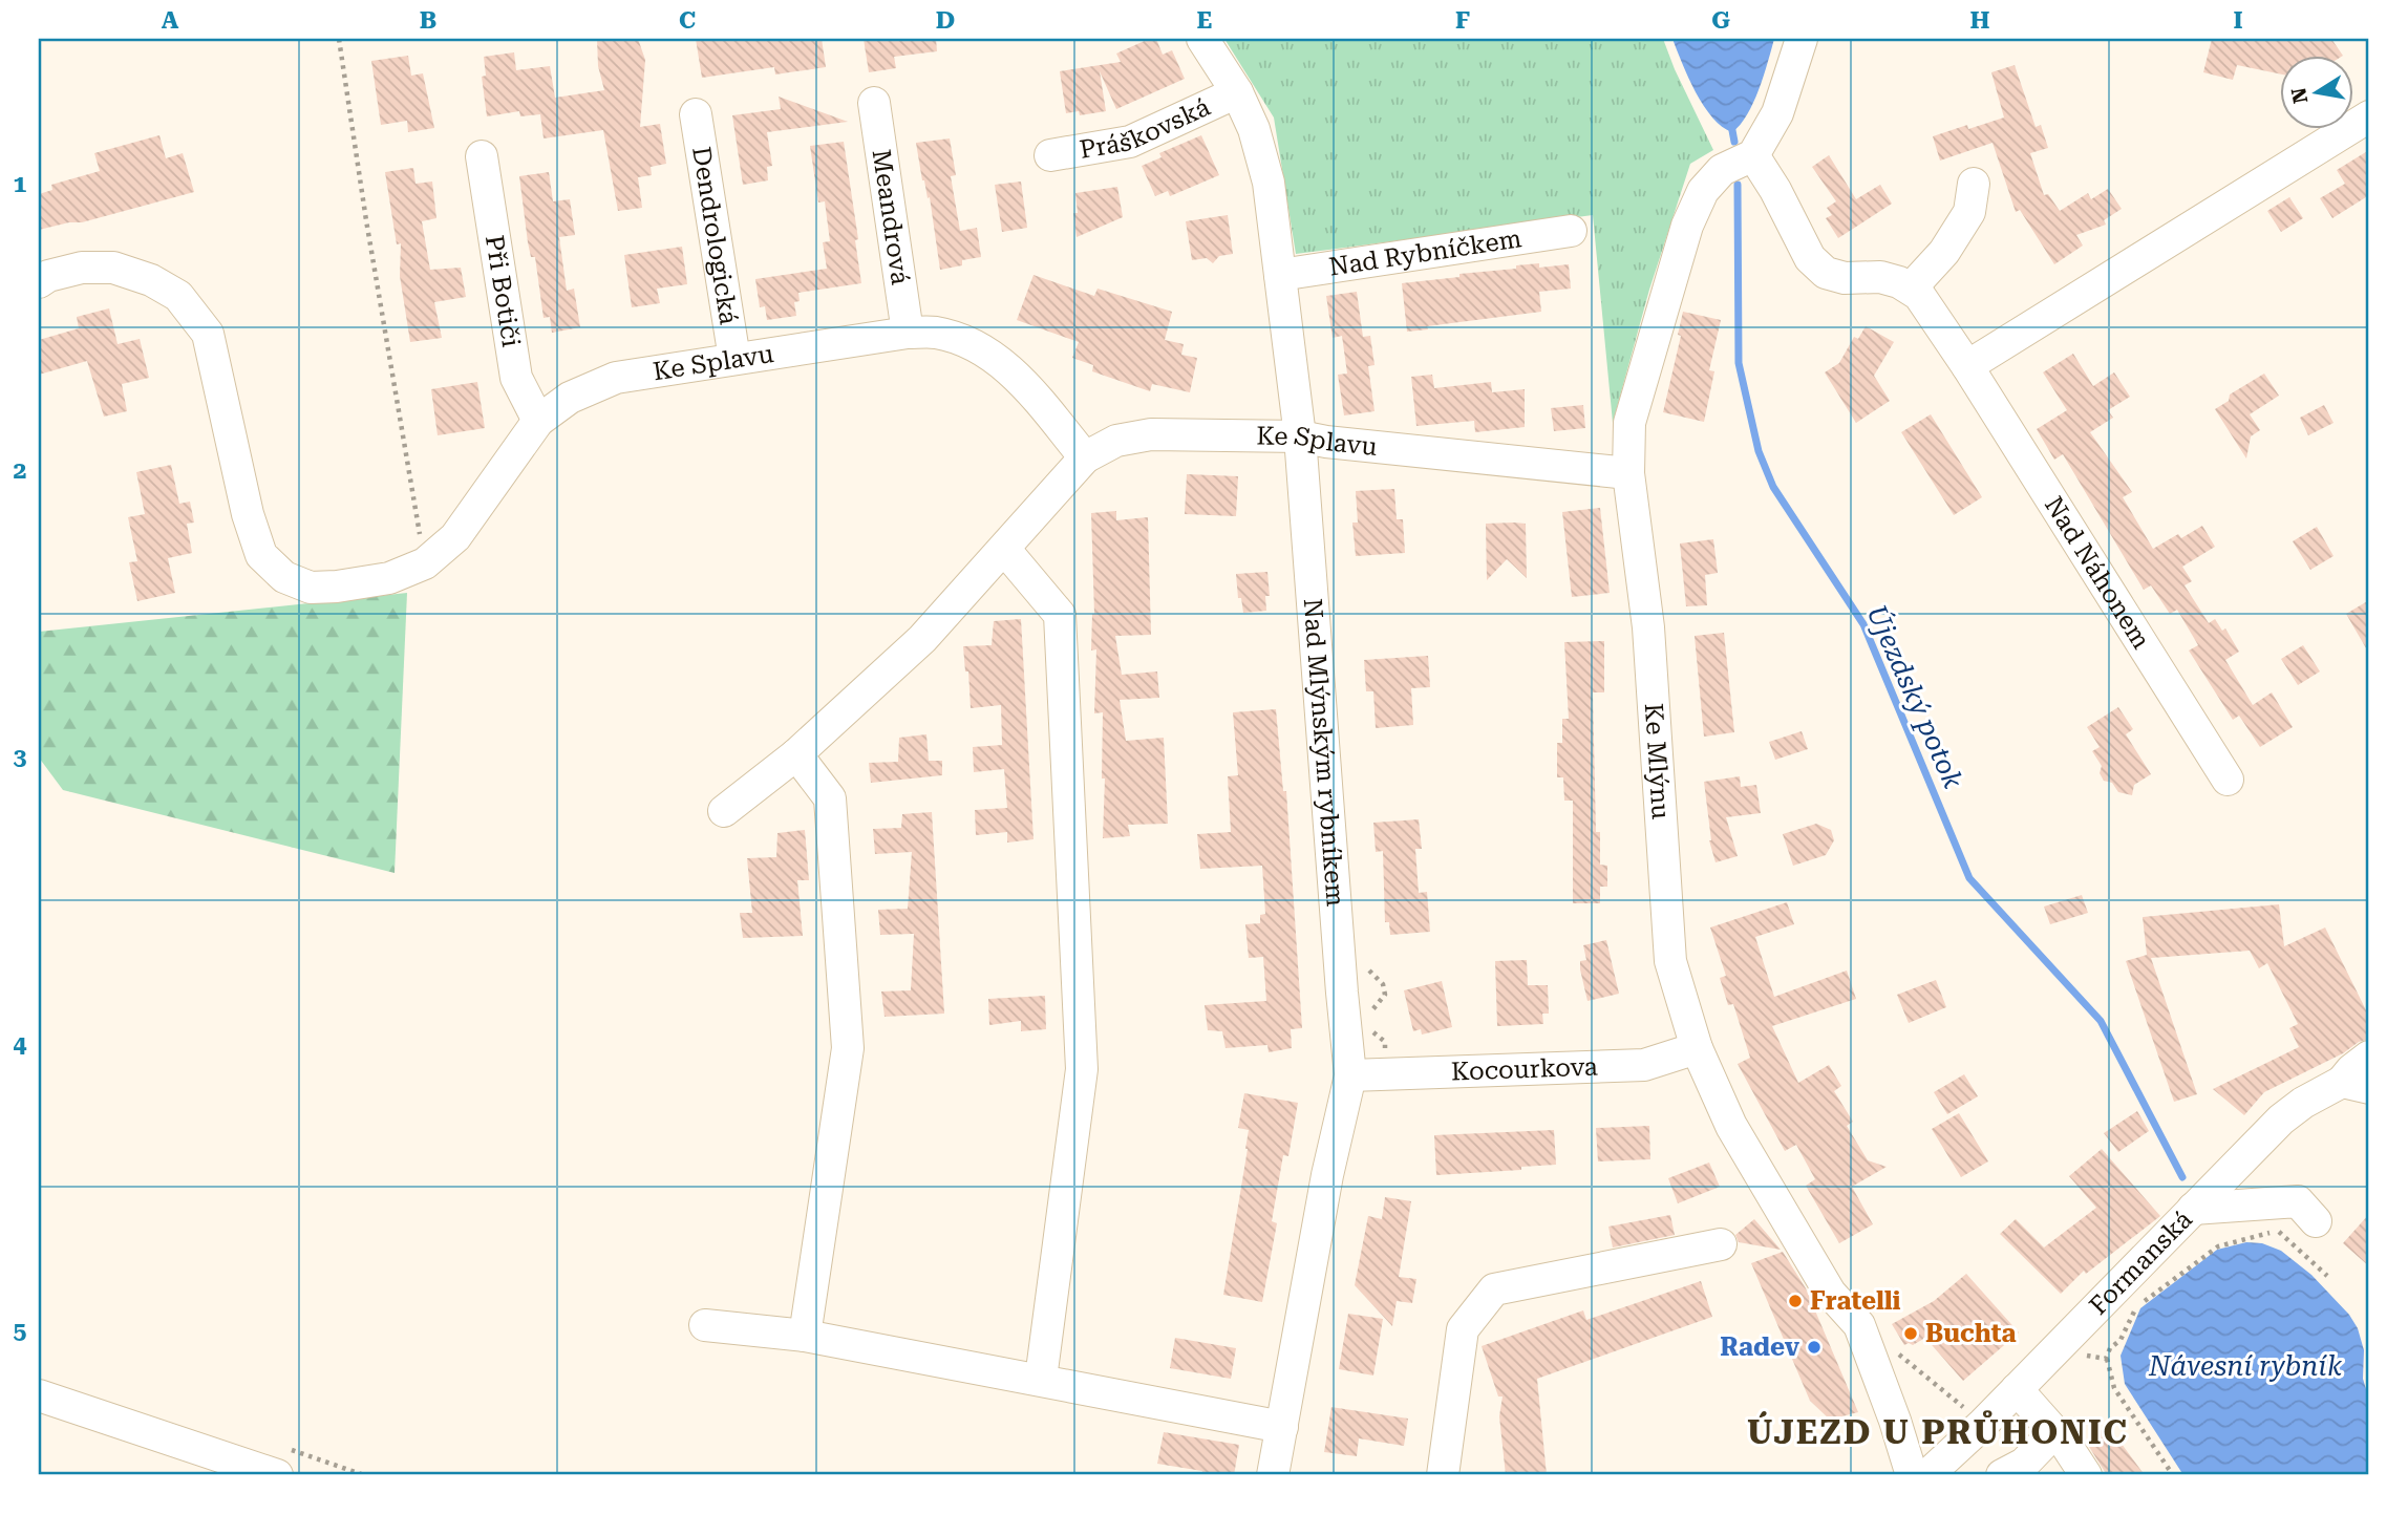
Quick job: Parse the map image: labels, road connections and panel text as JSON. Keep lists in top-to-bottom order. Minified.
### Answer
{"streets":{"street":["Práškovská","Meandrová","Dendrologická","Nad Rybníčkem","Při Botiči","Ke Splavu","Nad Náhonem","Nad Mlýnským rybníkem","Ke Mlýnu","Kocourkova","Formanská"]},"crossings":[["Práškovská","Nad Mlýnským rybníkem"],["Meandrová","Ke Splavu"],["Dendrologická","Ke Splavu"],["Nad Rybníčkem","Nad Mlýnským rybníkem"],["Při Botiči","Ke Splavu"],["Ke Splavu","Nad Mlýnským rybníkem"],["Ke Splavu","Ke Mlýnu"],["Nad Mlýnským rybníkem","Kocourkova"],["Ke Mlýnu","Kocourkova"]],"districts":["ÚJEZD U PRŮHONIC"],"water":["Újezdský potok","Návesní rybník"],"places":["Fratelli","Buchta","Radev"],"north":"left","grid":{"columns":["A","B","C","D","E","F","G","H","I"],"rows":["1","2","3","4","5"]}}
